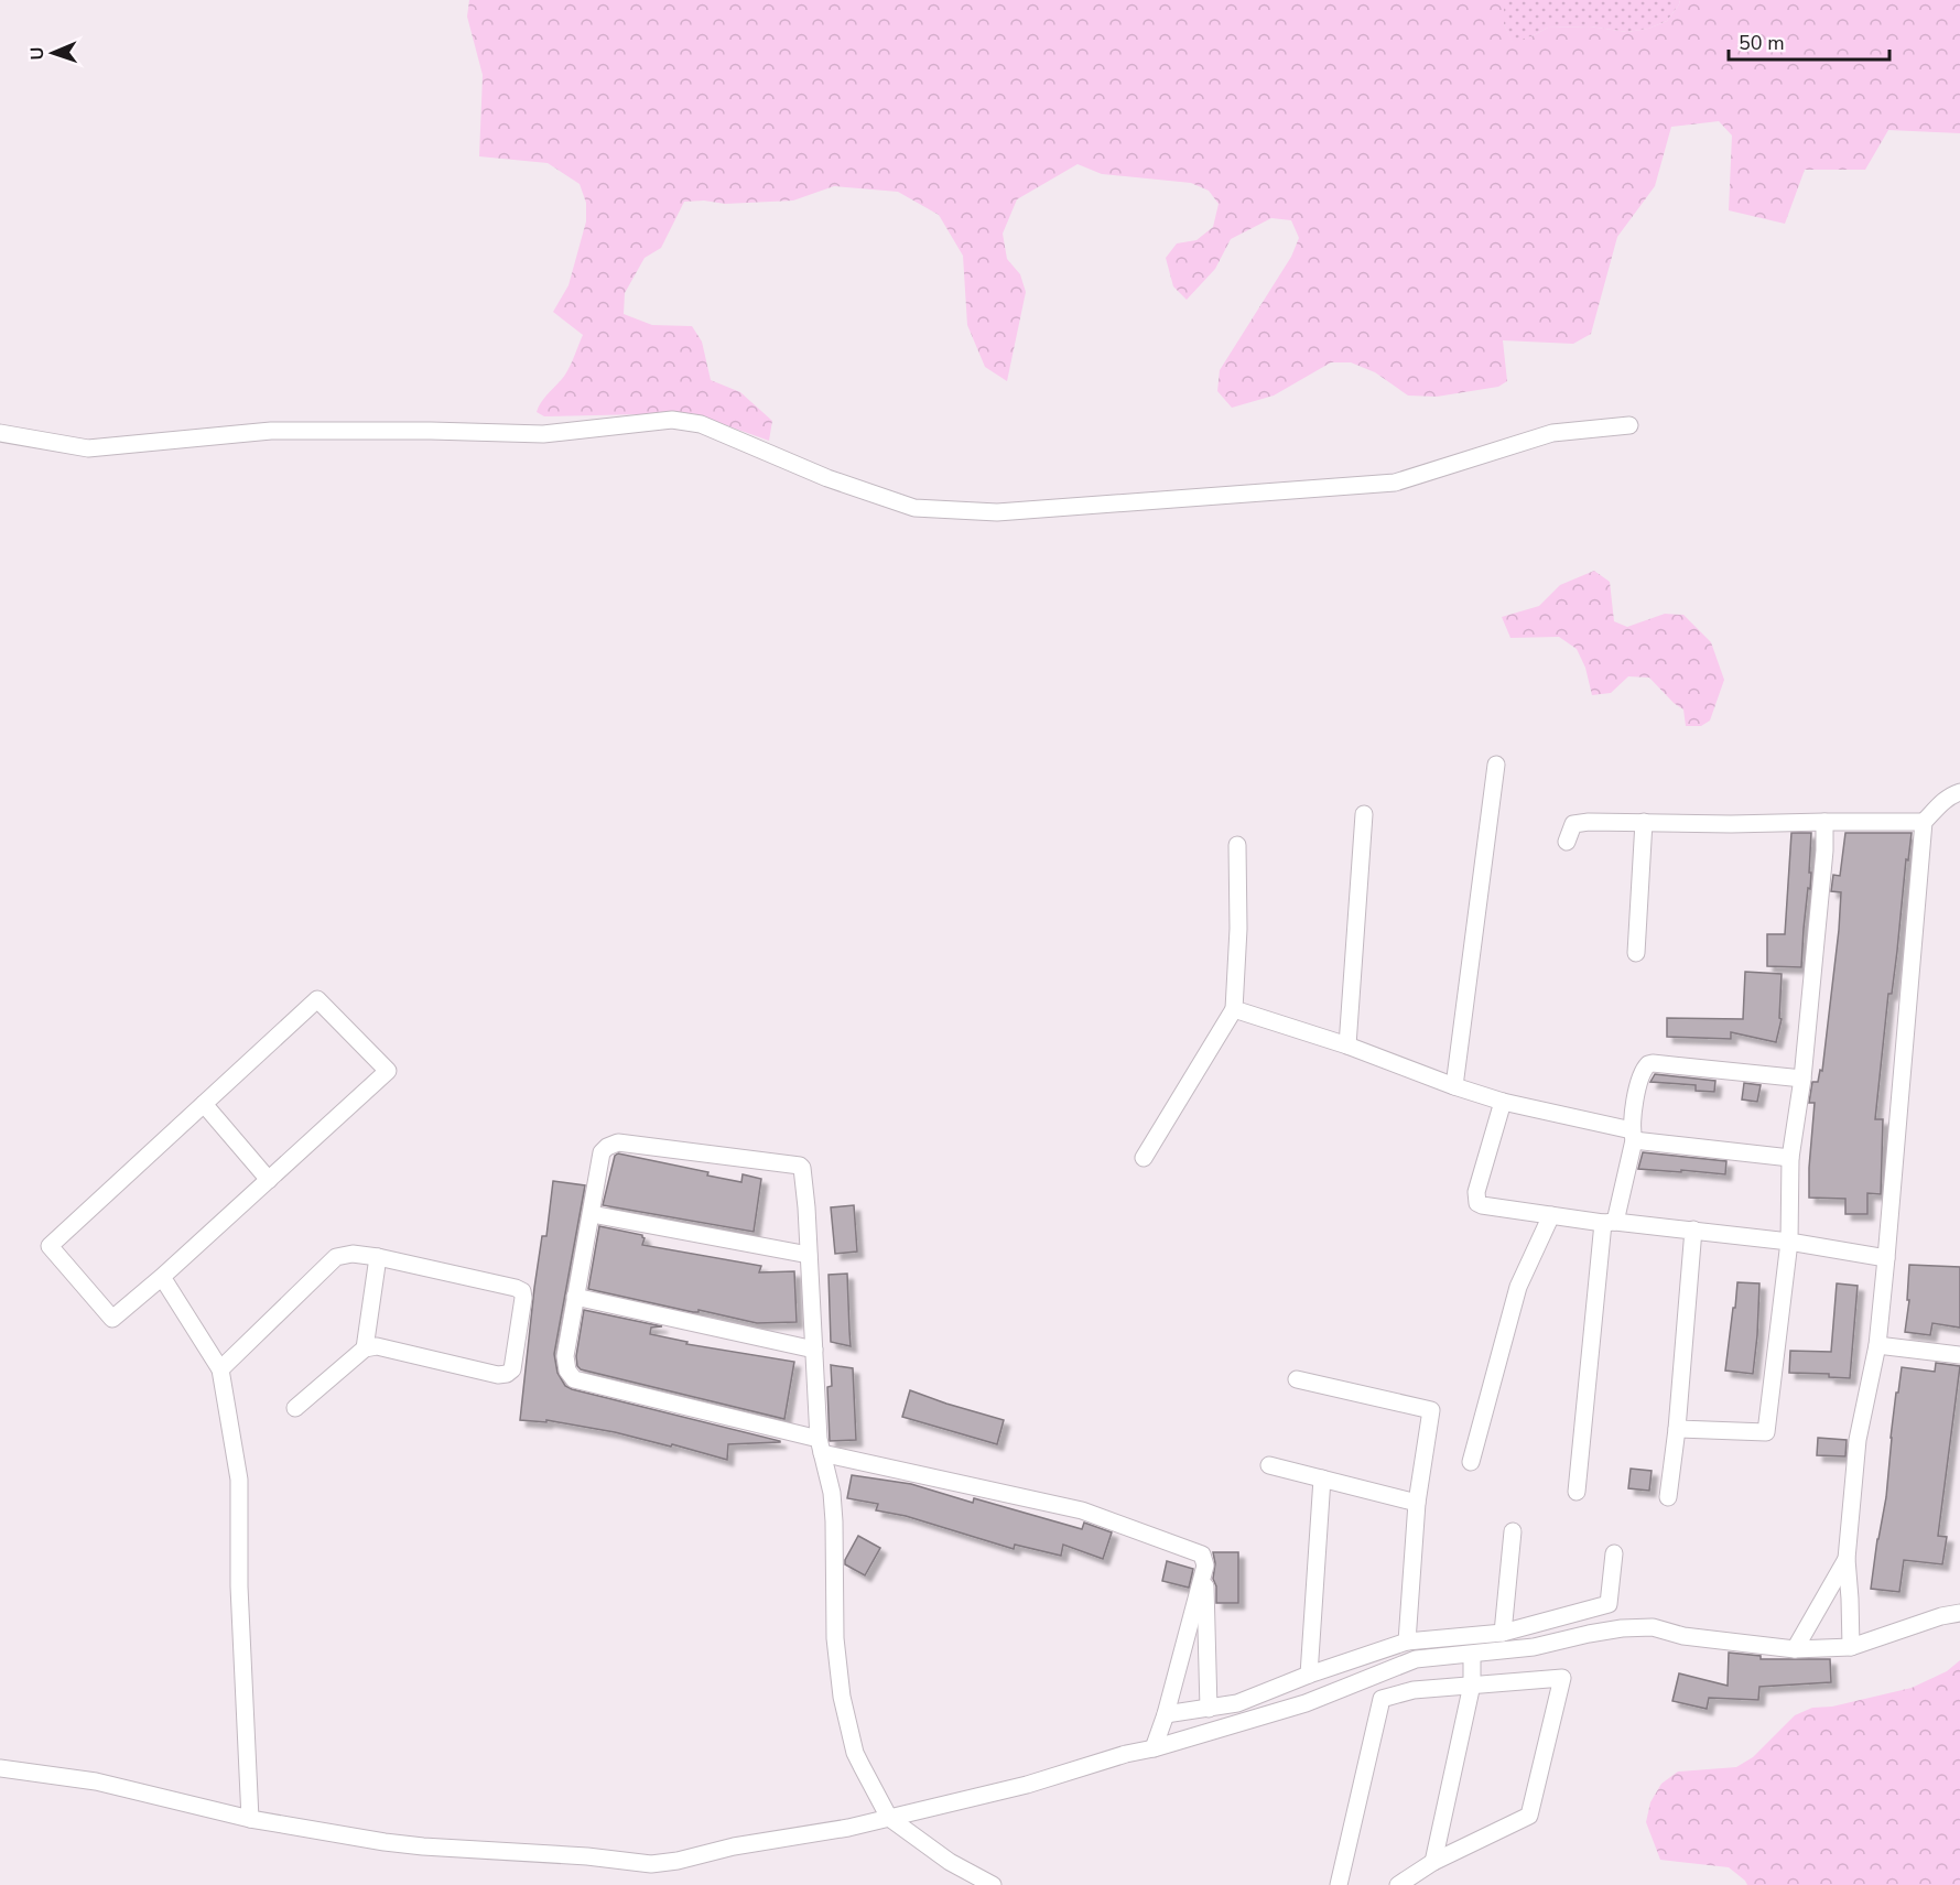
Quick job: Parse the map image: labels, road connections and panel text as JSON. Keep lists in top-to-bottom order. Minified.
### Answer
{"scale_bar":"50 m","north":"left"}
